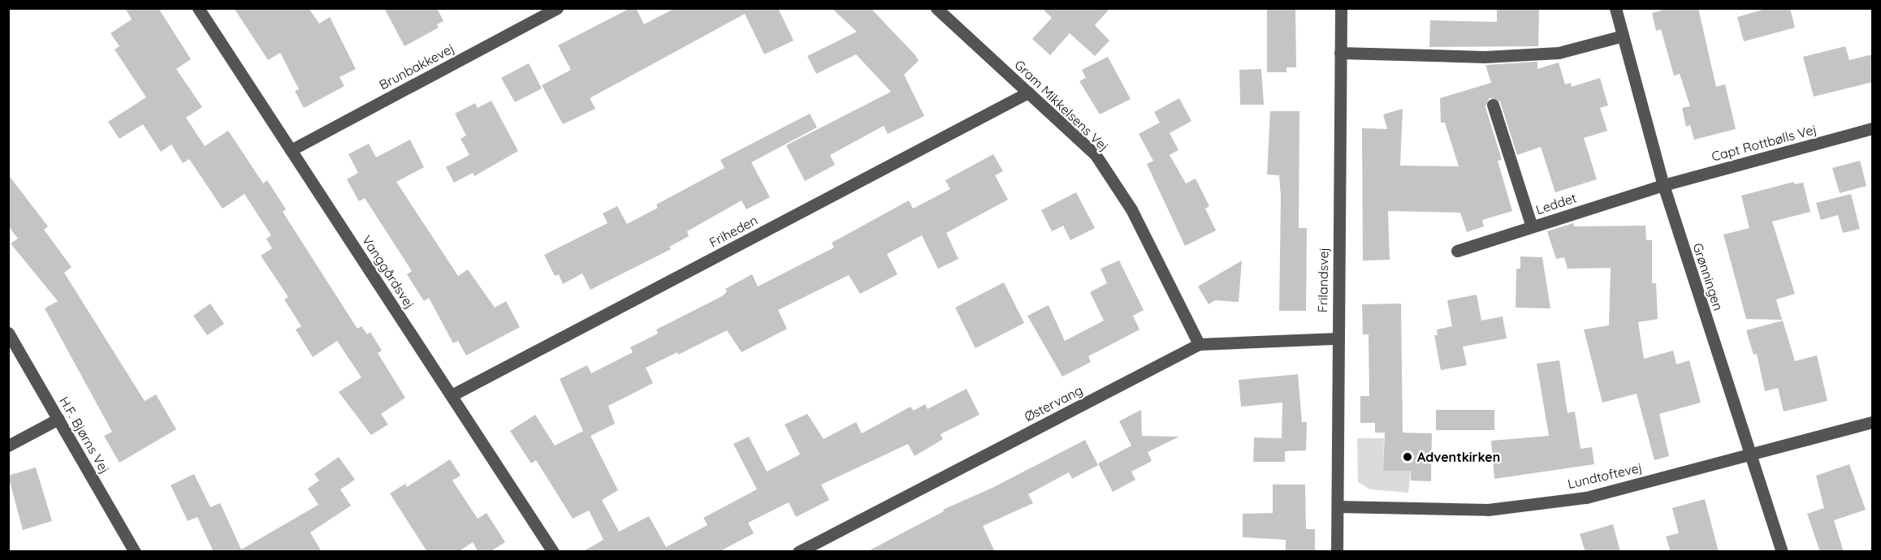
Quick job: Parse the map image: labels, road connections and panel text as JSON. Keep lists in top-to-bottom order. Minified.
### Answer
{"streets":{"street":["Brunbakkevej","Gram Mikkelsens Vej","Capt Rottbølls Vej","Leddet","Friheden","Vanggårdsvej","Grønningen","Frilandsvej","Østervang","H.F. Bjørns Vej","Lundtoftevej"]},"crossings":[["Brunbakkevej","Vanggårdsvej"],["Gram Mikkelsens Vej","Friheden"],["Gram Mikkelsens Vej","Østervang"],["Capt Rottbølls Vej","Leddet"],["Capt Rottbølls Vej","Grønningen"],["Leddet","Grønningen"],["Friheden","Vanggårdsvej"],["Grønningen","Lundtoftevej"],["Frilandsvej","Østervang"],["Frilandsvej","Lundtoftevej"]],"places":["Adventkirken"]}
